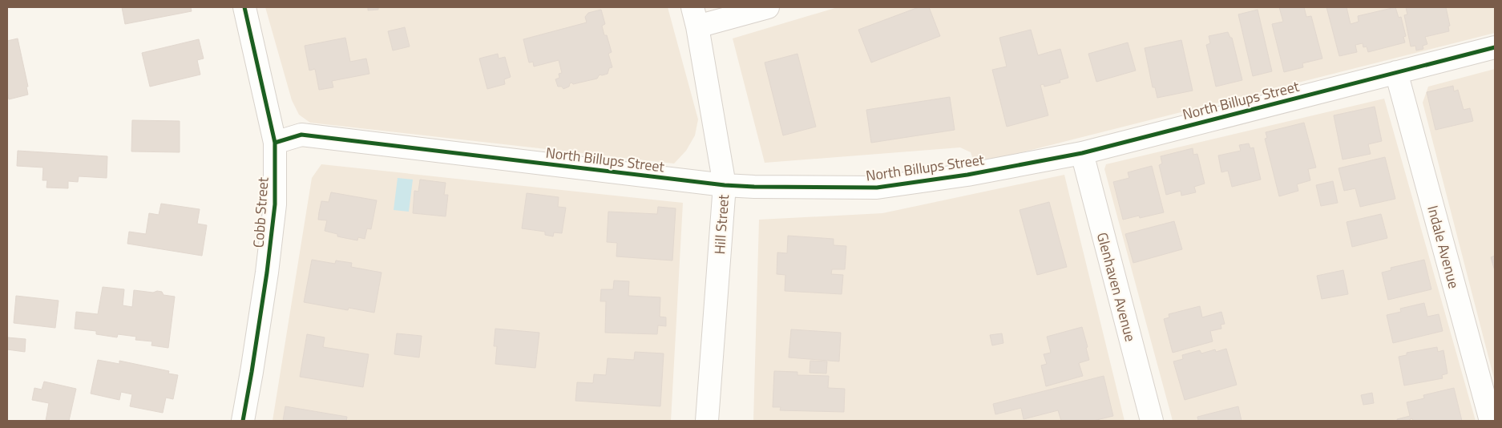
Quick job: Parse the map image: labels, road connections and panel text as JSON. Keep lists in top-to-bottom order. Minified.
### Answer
{"streets":{"street":["North Billups Street","Cobb Street","Hill Street","Indale Avenue","Glenhaven Avenue"]},"crossings":[["North Billups Street","Cobb Street"],["North Billups Street","Hill Street"],["North Billups Street","Indale Avenue"],["North Billups Street","Glenhaven Avenue"]]}
